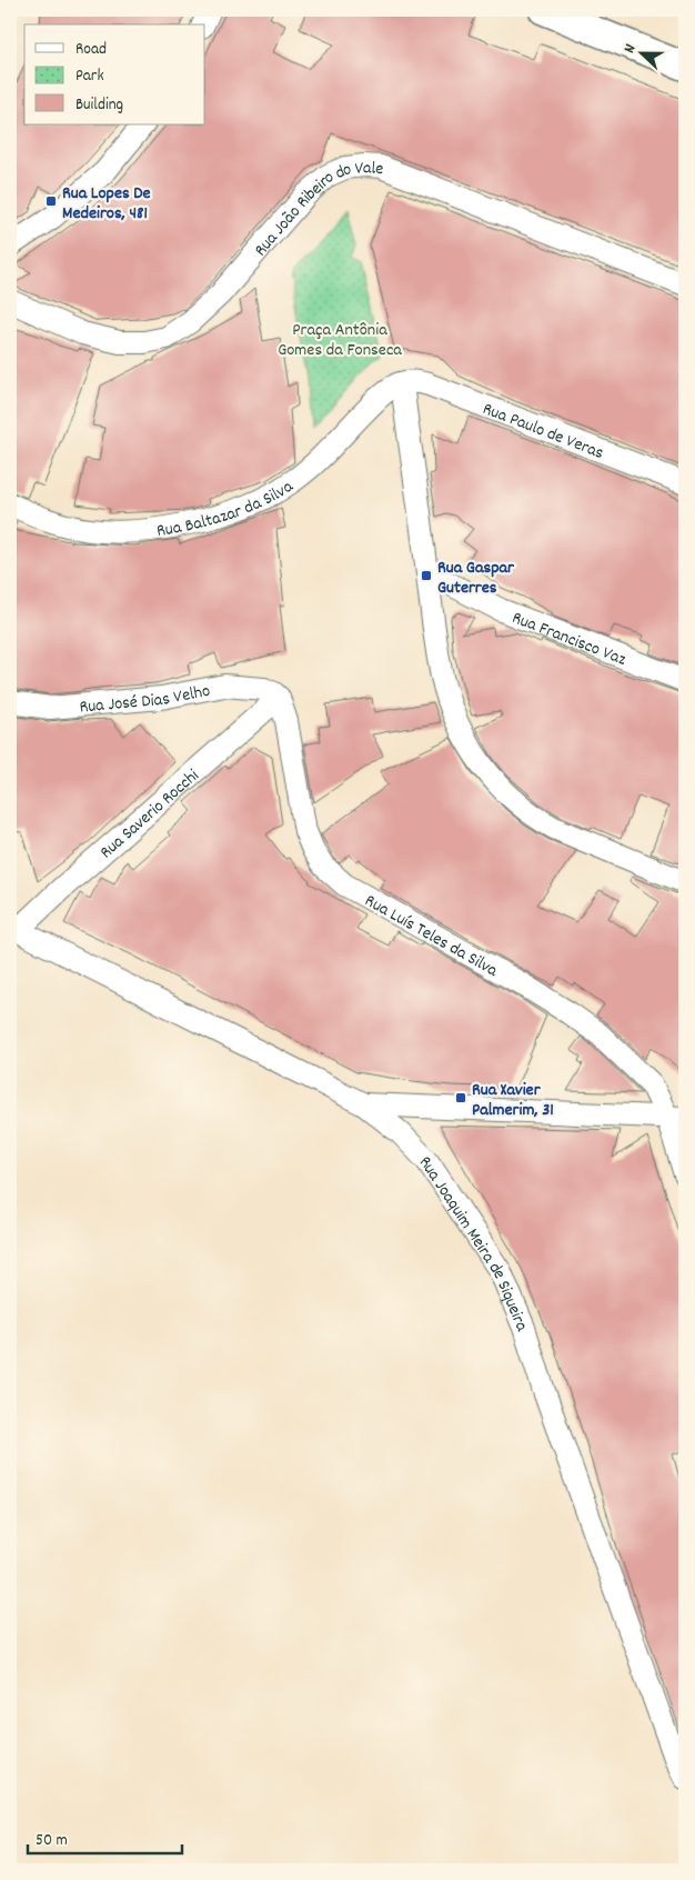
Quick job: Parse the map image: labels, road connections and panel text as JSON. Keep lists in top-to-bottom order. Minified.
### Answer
{"streets":{"street":["Rua João Ribeiro do Vale","Rua Paulo de Veras","Rua Baltazar da Silva","Rua Francisco Vaz","Rua José Dias Velho","Rua Saverio Rocchi","Rua Luís Teles da Silva","Rua Joaquim Meira de Siqueira"]},"crossings":[["Rua Paulo de Veras","Rua Baltazar da Silva"],["Rua José Dias Velho","Rua Saverio Rocchi"],["Rua José Dias Velho","Rua Luís Teles da Silva"],["Rua Saverio Rocchi","Rua Luís Teles da Silva"],["Rua Saverio Rocchi","Rua Joaquim Meira de Siqueira"]],"parks":["Praça Antônia Gomes da Fonseca"],"places":{"transit":["Rua Lopes De Medeiros, 481","Rua Gaspar Guterres","Rua Xavier Palmerim, 31"]},"legend":["Road","Park","Building"],"scale_bar":"50 m","north":"left"}
